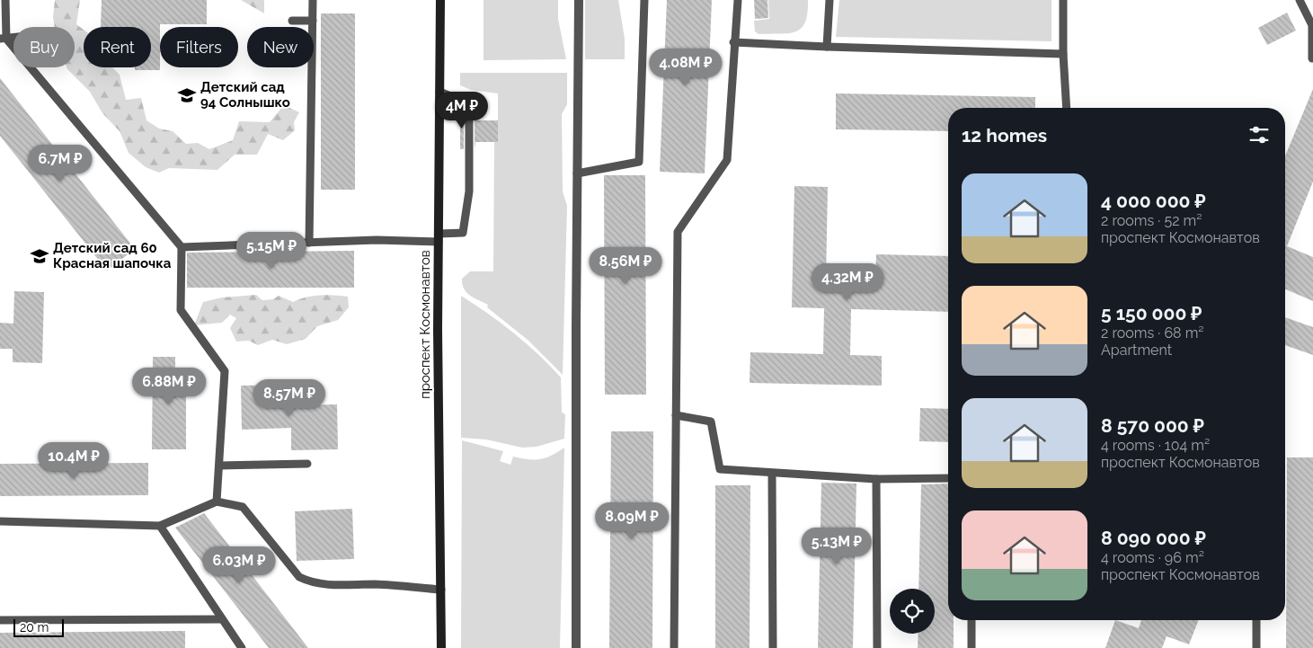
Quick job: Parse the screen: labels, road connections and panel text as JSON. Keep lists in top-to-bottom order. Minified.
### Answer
{"streets":{"main road":["проспект Космонавтов"]},"places":{"school or university":["Детский сад 94 Солнышко","Детский сад 60 Красная шапочка"]},"scale_bar":"20 m","page":{"chip":["Buy","Rent","Filters","New"],"price":["4.08M ₽","4M ₽","6.7M ₽","5.15M ₽","8.56M ₽","4.32M ₽","6.88M ₽","8.57M ₽","10.4M ₽","8.09M ₽","5.13M ₽","6.03M ₽"],"heading":"12 homes","list":[{"name":"4 000 000 ₽","note":"2 rooms · 52 m² · проспект Космонавтов"},{"name":"5 150 000 ₽","note":"2 rooms · 68 m² · Apartment"},{"name":"8 570 000 ₽","note":"4 rooms · 104 m² · проспект Космонавтов"},{"name":"8 090 000 ₽","note":"4 rooms · 96 m² · проспект Космонавтов"}],"scale":"20 m"}}
